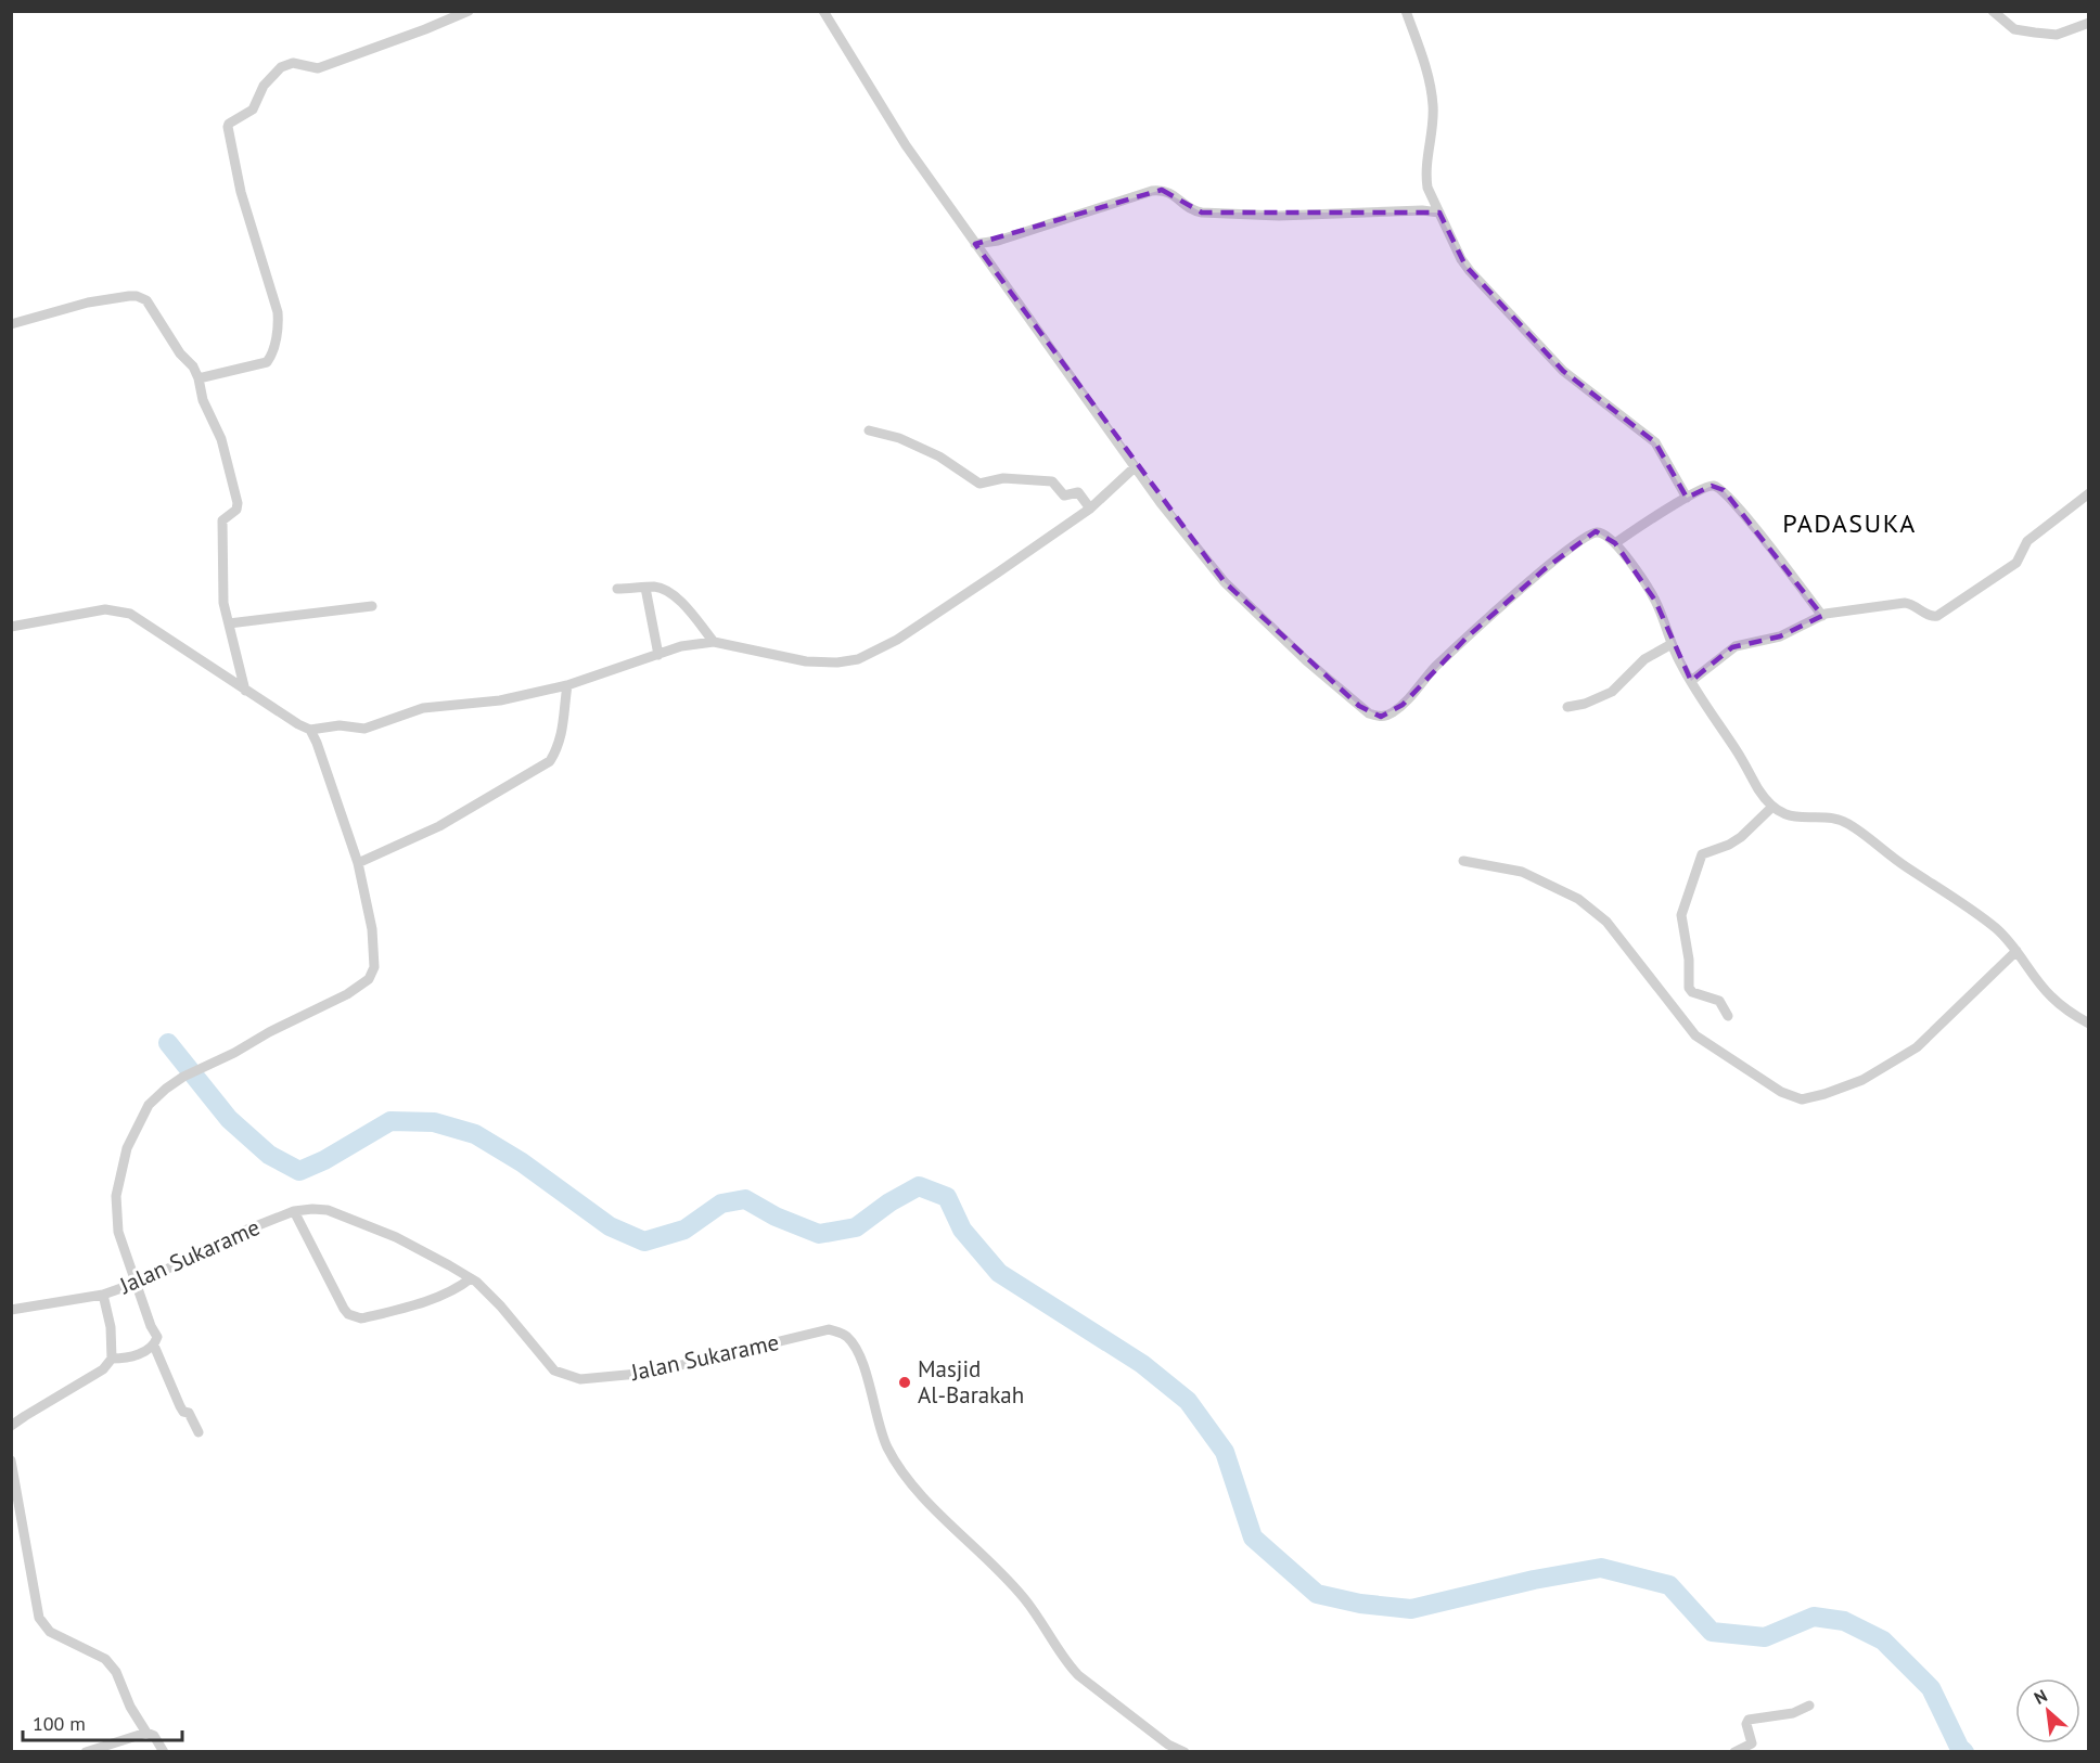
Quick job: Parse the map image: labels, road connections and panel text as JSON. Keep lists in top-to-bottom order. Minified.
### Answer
{"streets":{"street":["Jalan Sukarame"]},"districts":["PADASUKA"],"places":["Masjid Al-Barakah"],"scale_bar":"100 m","north":"top left"}
